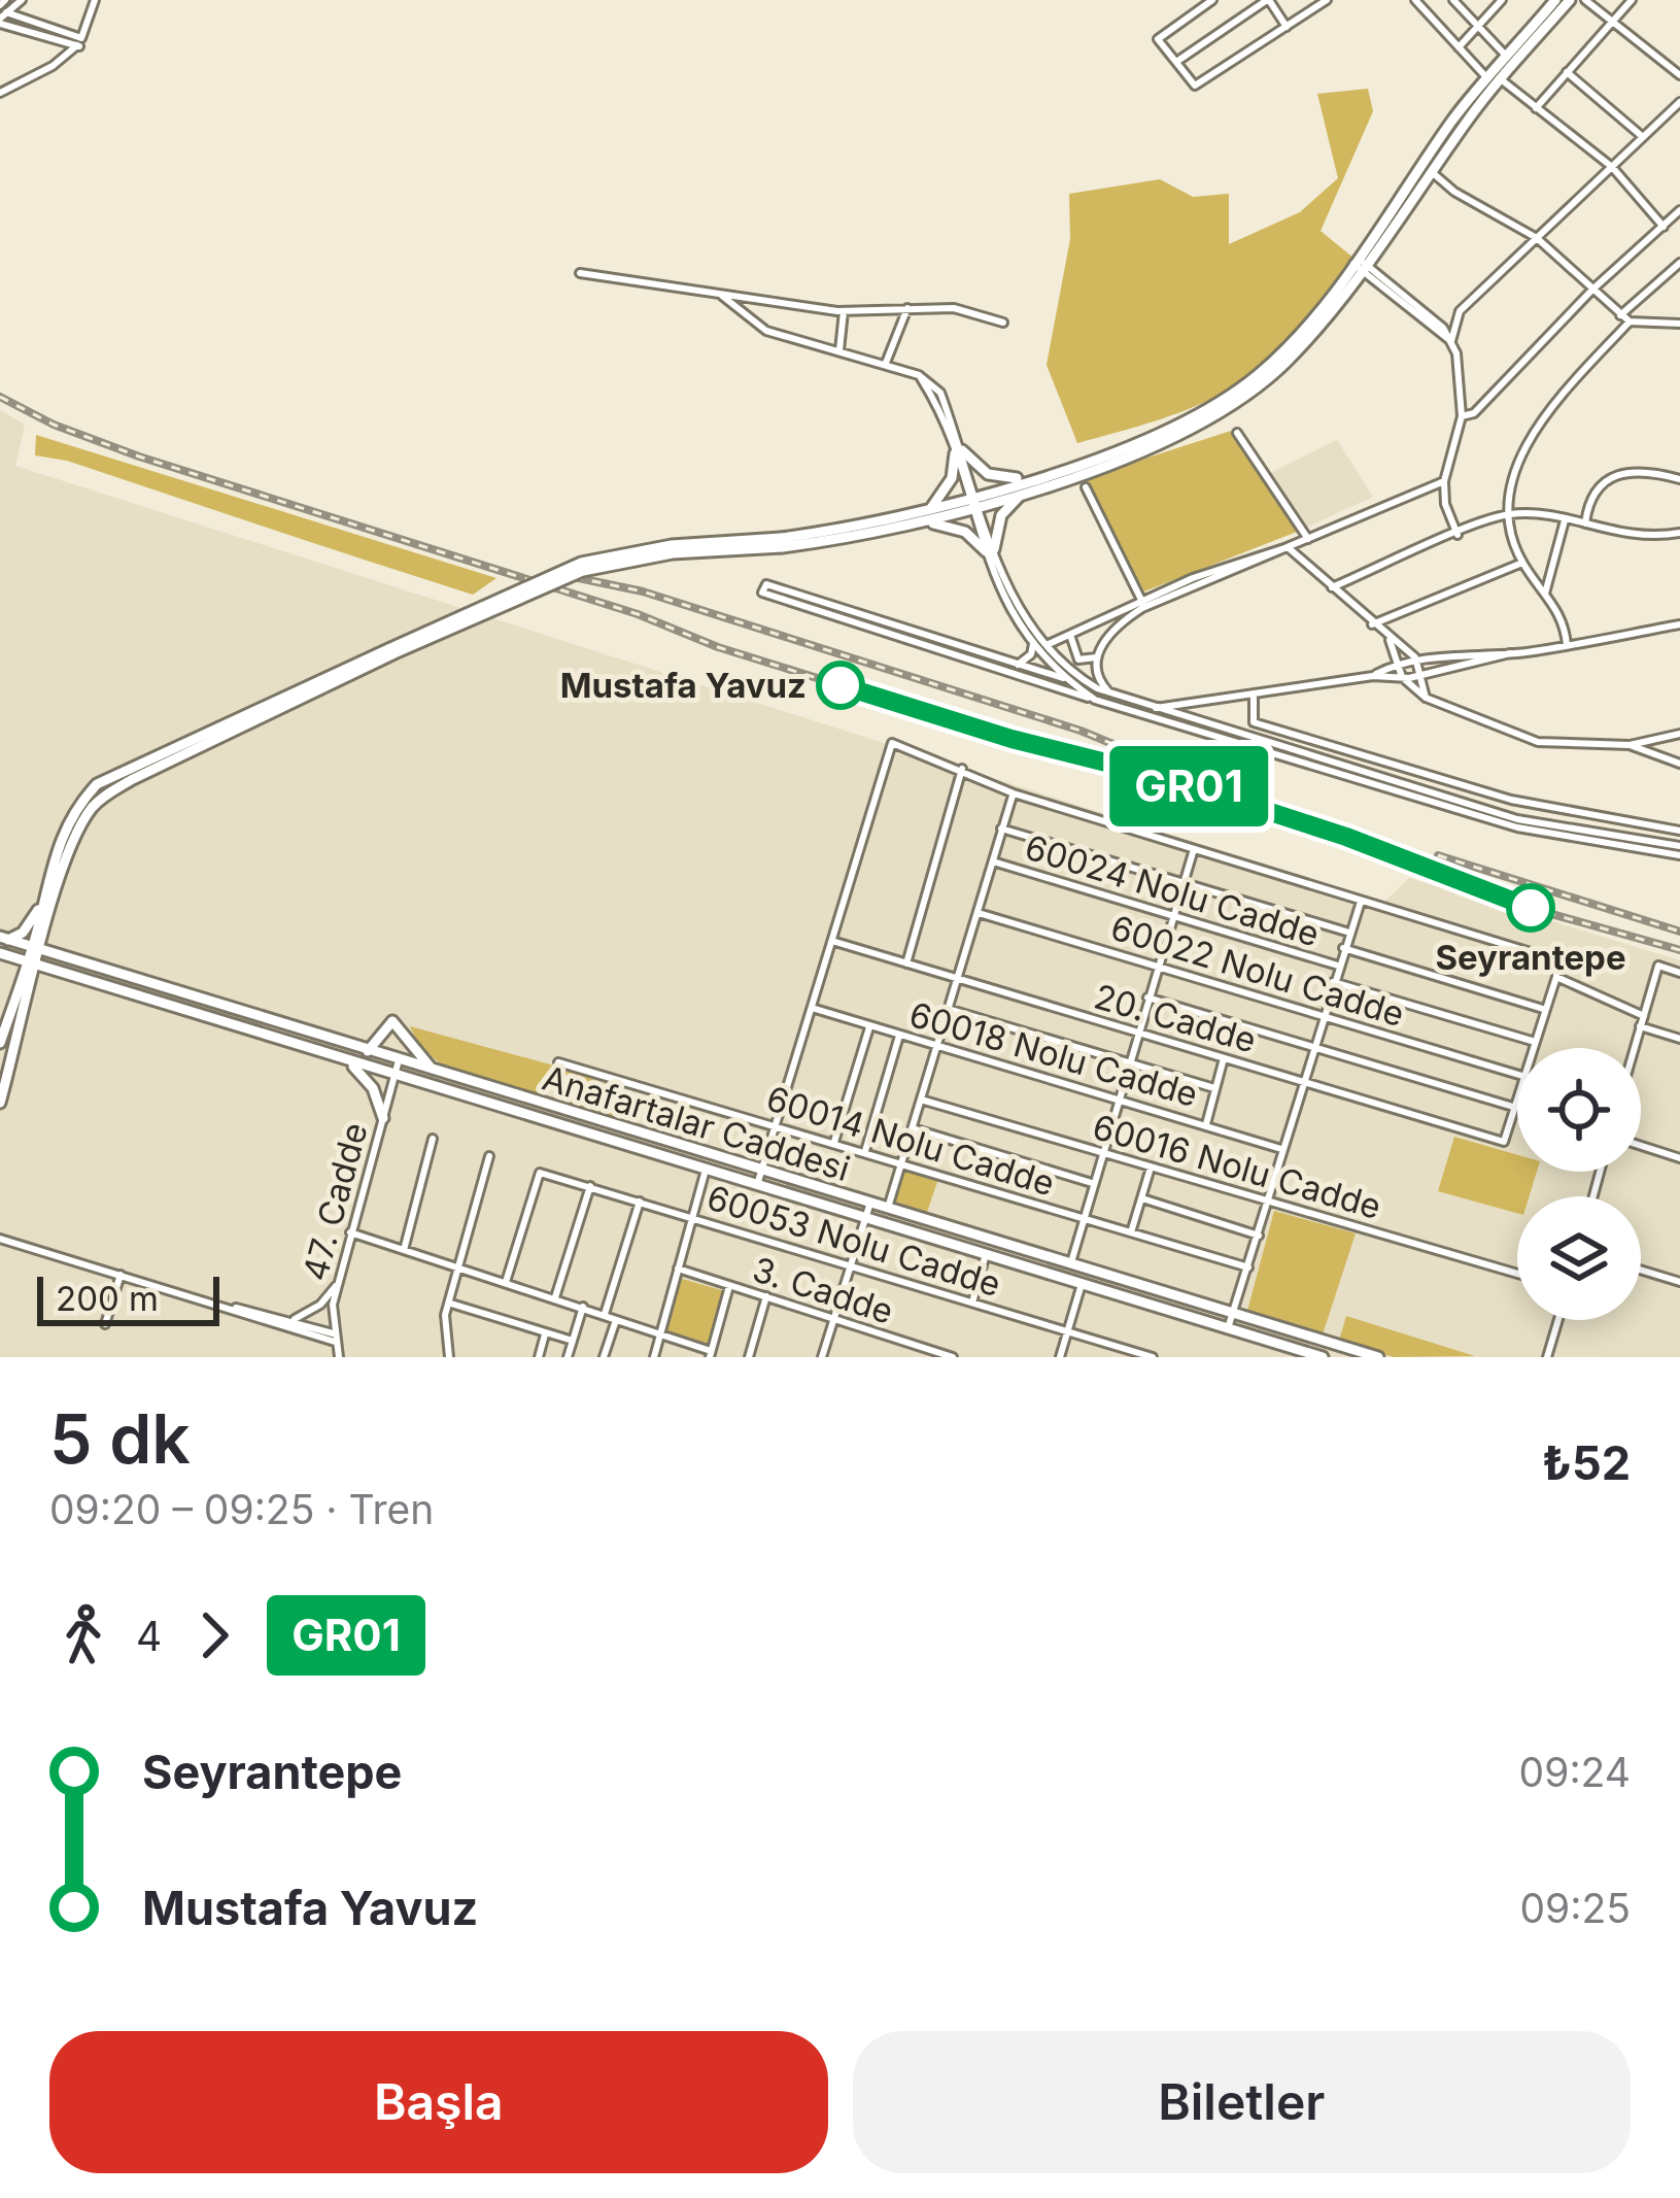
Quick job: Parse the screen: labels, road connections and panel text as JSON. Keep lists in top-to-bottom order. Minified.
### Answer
{"streets":{"main road":["Anafartalar Caddesi"],"street":["60024 Nolu Cadde","60022 Nolu Cadde","20. Cadde","60018 Nolu Cadde","60014 Nolu Cadde","60016 Nolu Cadde","47. Cadde","60053 Nolu Cadde","3. Cadde"]},"crossings":[["Anafartalar Caddesi","47. Cadde"]],"places":["Mustafa Yavuz","Seyrantepe"],"scale_bar":"200 m","page":{"on_map":"GR01","scale":"200 m","heading":["5 dk","09:20 – 09:25 · Tren","₺52"],"legs":["4","GR01"],"list":[{"name":"Seyrantepe","value":"09:24"},{"name":"Mustafa Yavuz","value":"09:25"}],"buttons":["Başla","Biletler"]}}
